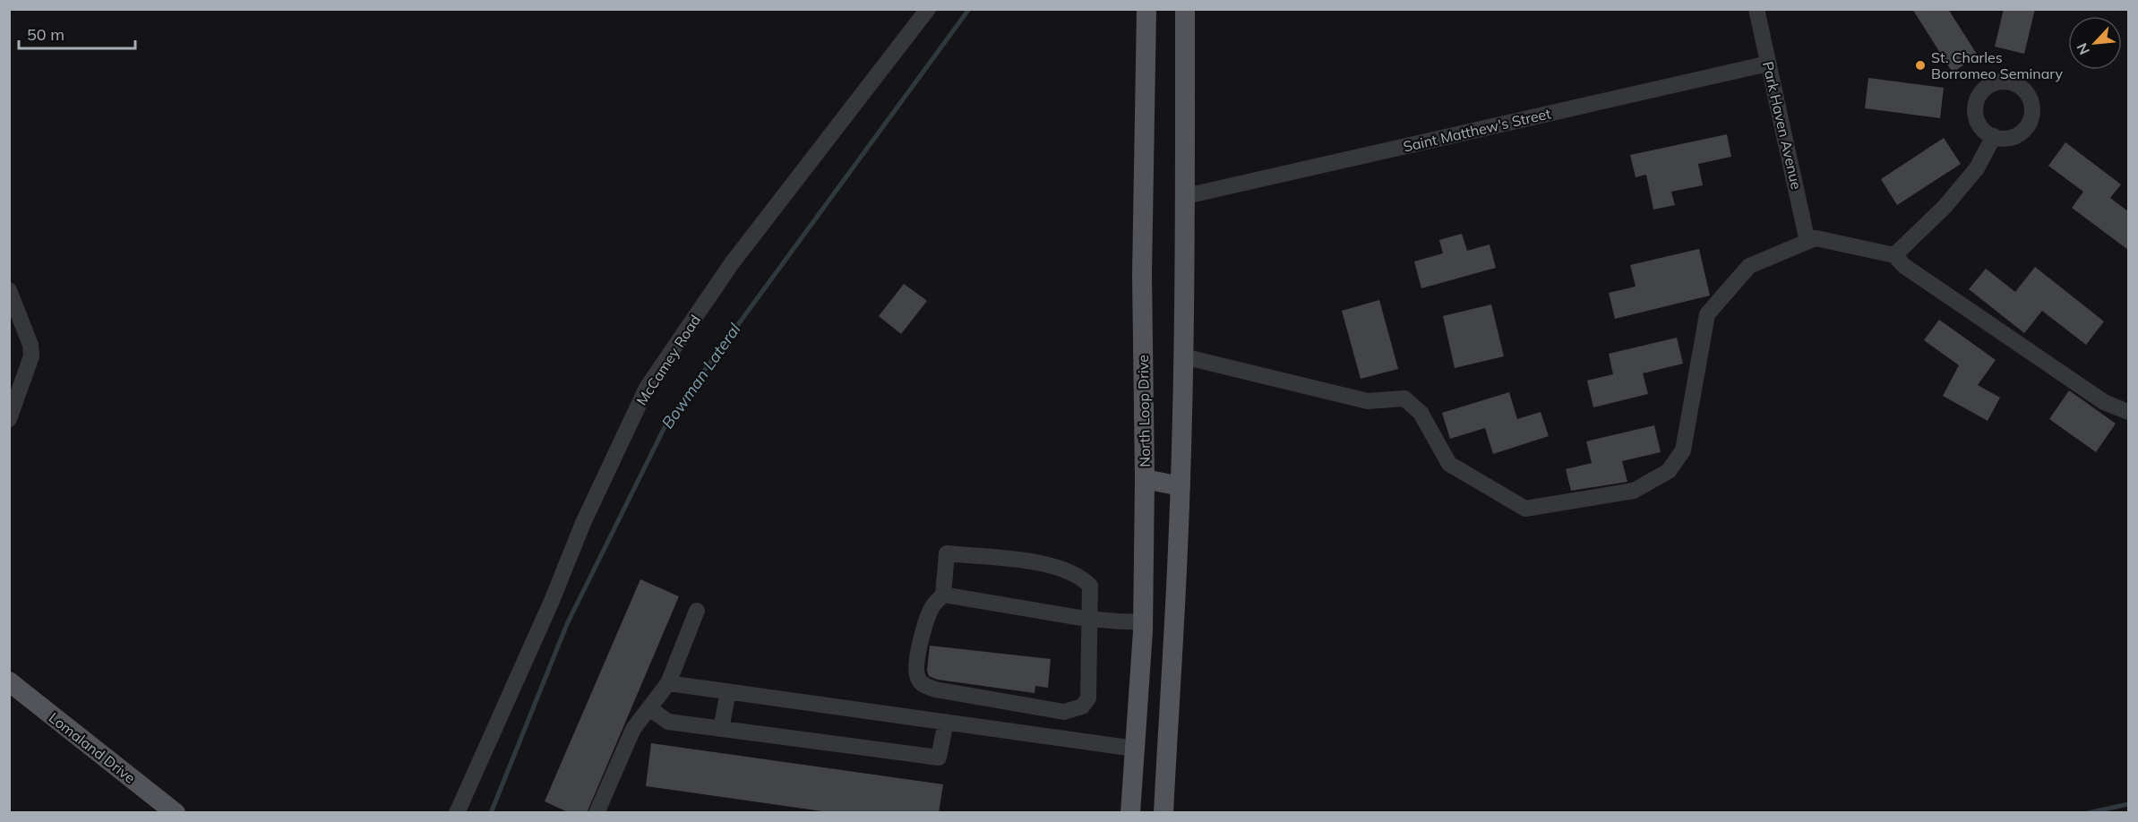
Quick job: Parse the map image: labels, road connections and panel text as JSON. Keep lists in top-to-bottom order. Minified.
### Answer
{"streets":{"main road":["North Loop Drive","Lomaland Drive"],"street":["Park Haven Avenue","Saint Matthew's Street","McCamey Road"]},"crossings":[["Park Haven Avenue","Saint Matthew's Street"]],"water":["Bowman Lateral"],"places":["St. Charles Borromeo Seminary"],"scale_bar":"50 m","north":"bottom left"}
